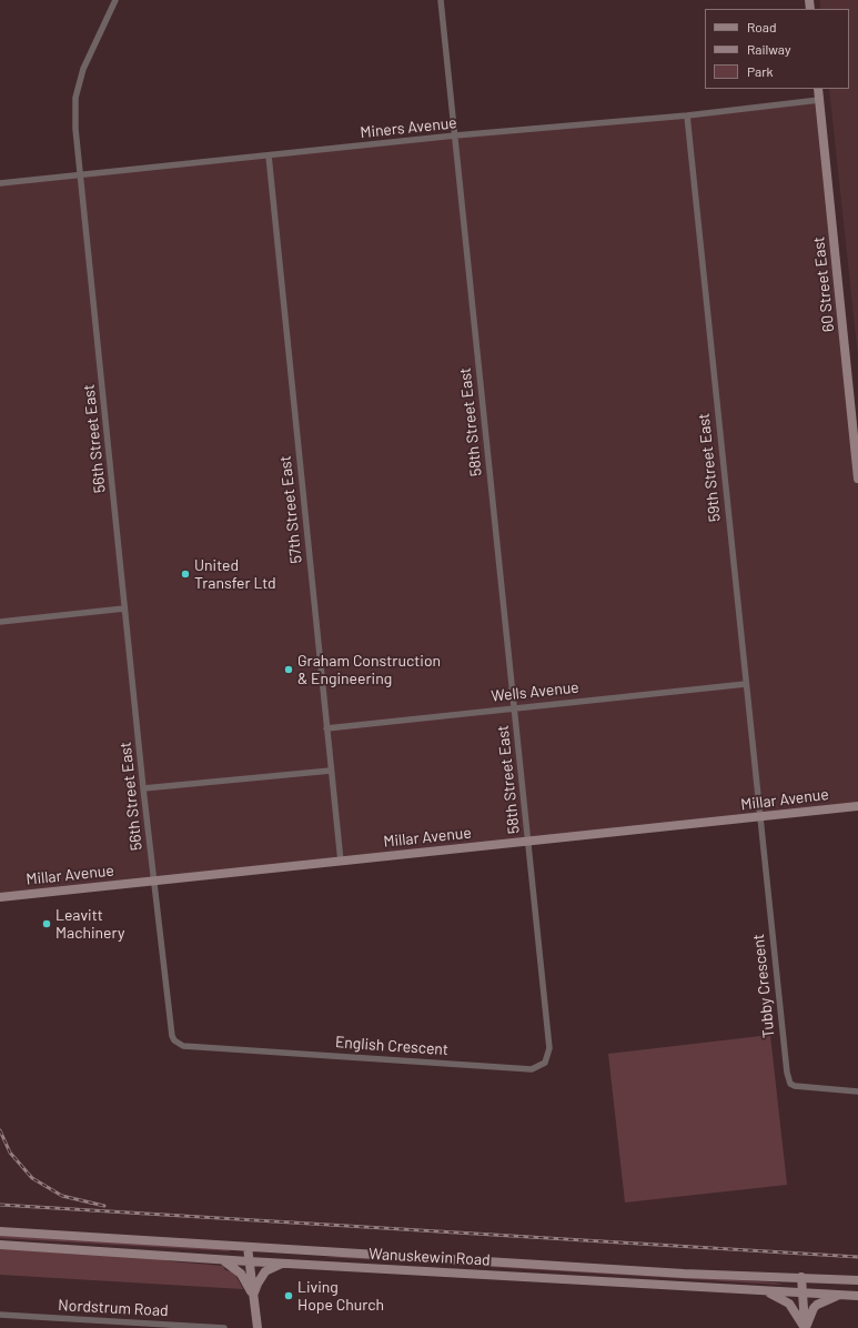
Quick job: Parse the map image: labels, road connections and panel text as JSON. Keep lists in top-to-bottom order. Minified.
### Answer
{"streets":{"main road":["60 Street East","Millar Avenue","Wanuskewin Road"],"street":["Miners Avenue","58th Street East","56th Street East","59th Street East","57th Street East","Wells Avenue","Tubby Crescent","English Crescent","Nordstrum Road"]},"crossings":[["Miners Avenue","60 Street East"],["Miners Avenue","58th Street East"],["Miners Avenue","56th Street East"],["Miners Avenue","59th Street East"],["Miners Avenue","57th Street East"],["58th Street East","Wells Avenue"],["58th Street East","Millar Avenue"],["58th Street East","English Crescent"],["56th Street East","Millar Avenue"],["56th Street East","English Crescent"],["59th Street East","Wells Avenue"],["59th Street East","Millar Avenue"],["59th Street East","Tubby Crescent"],["57th Street East","Wells Avenue"],["57th Street East","Millar Avenue"],["Millar Avenue","Tubby Crescent"],["Millar Avenue","English Crescent"]],"places":["United Transfer Ltd","Graham Construction & Engineering","Leavitt Machinery","Living Hope Church"],"legend":["Road","Railway","Park"]}
